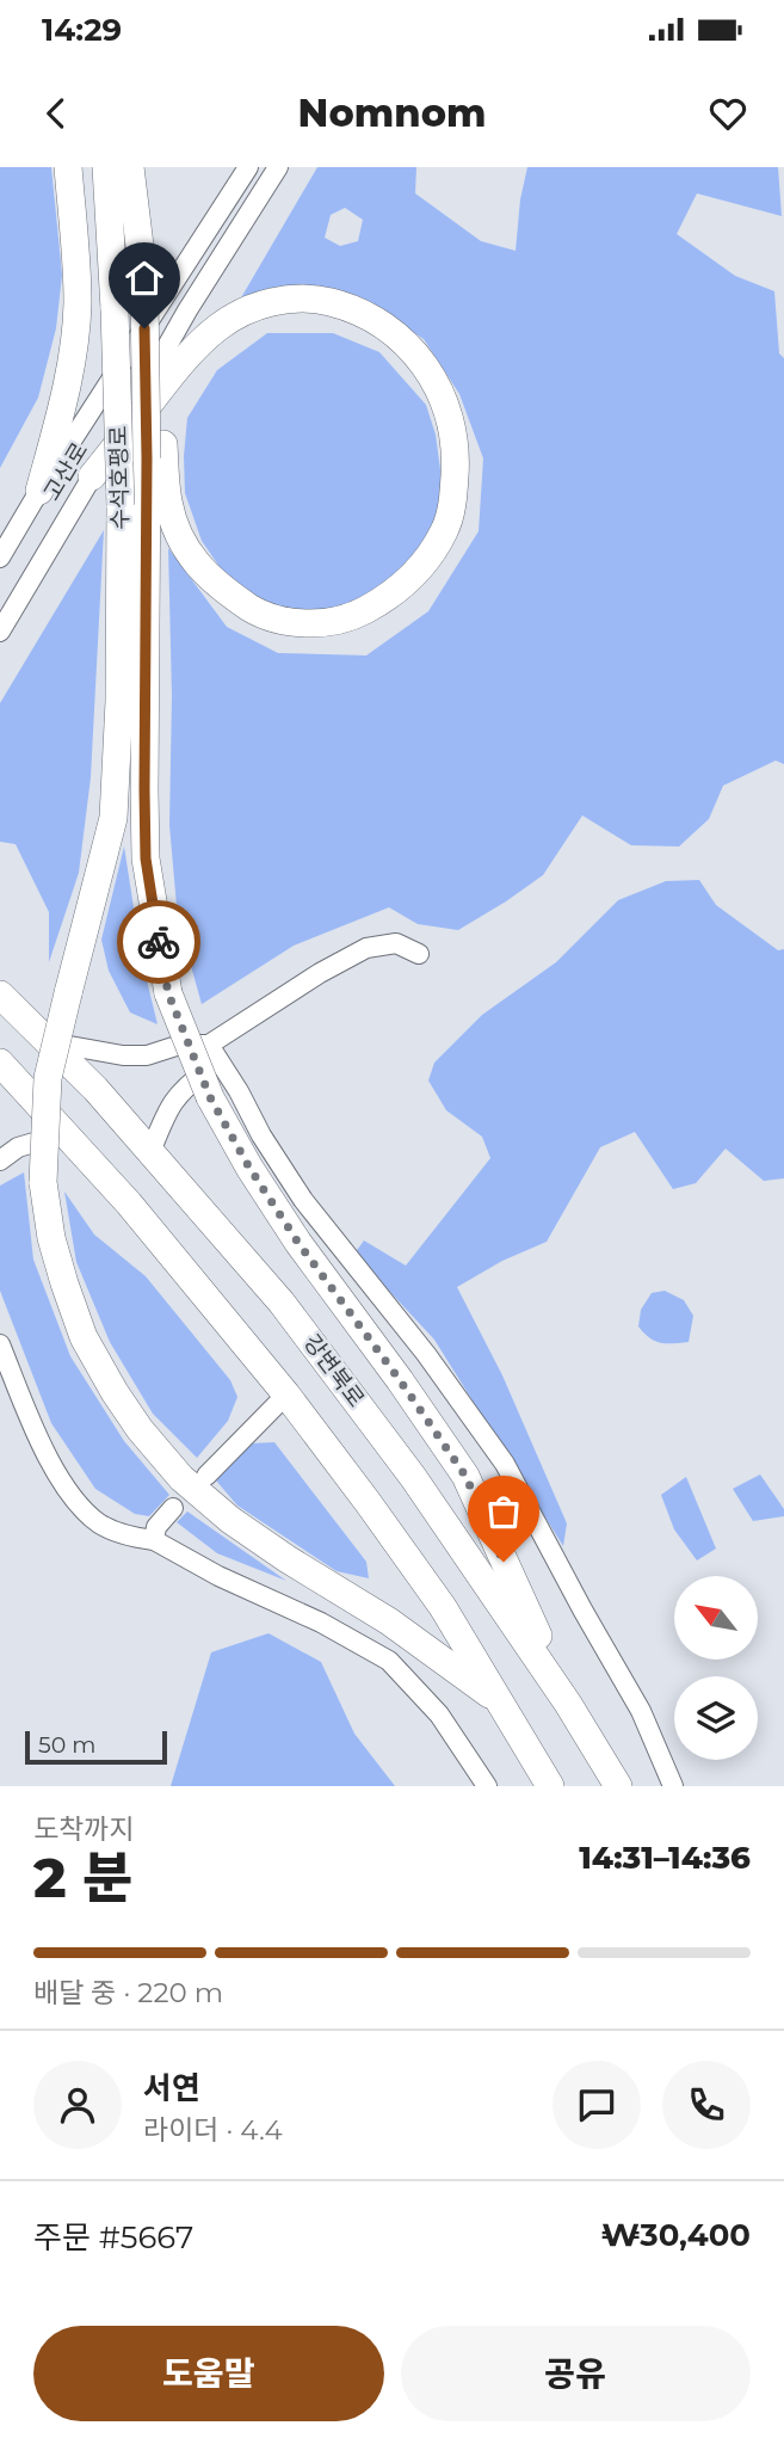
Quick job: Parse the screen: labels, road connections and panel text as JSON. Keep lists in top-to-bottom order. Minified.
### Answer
{"streets":{"highway":["수석호평로","강변북로"],"street":["고산로"]},"crossings":[["수석호평로","강변북로"]],"scale_bar":"50 m","north":"top left","page":{"status":"14:29","header":"Nomnom","scale":"50 m","heading":["2 분","도착까지","14:31–14:36"],"panel":["서연","라이더 · 4.4","주문 #5667","₩30,400"],"bar":"배달 중 · 220 m","buttons":["도움말","공유"]}}
